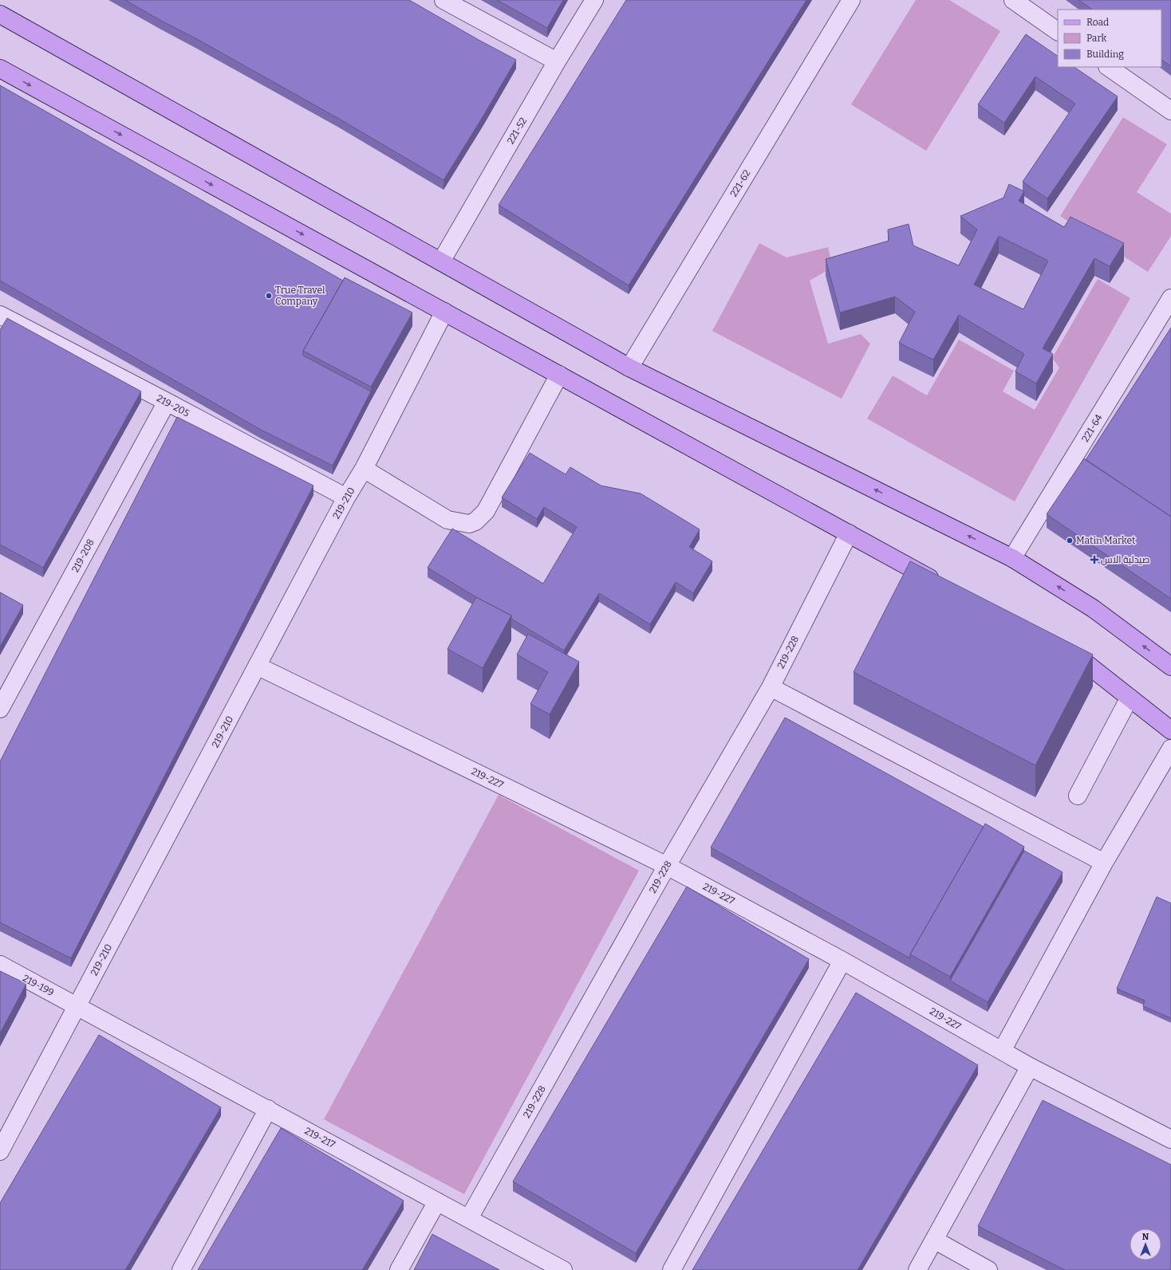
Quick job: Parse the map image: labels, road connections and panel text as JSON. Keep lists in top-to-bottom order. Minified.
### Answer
{"streets":{"street":["221-52","221-62","219-205","221-64","219-210","219-208","219-228","219-227","219-199","219-217"]},"crossings":[["219-205","219-210"],["219-205","219-208"],["219-210","219-227"],["219-210","219-199"],["219-210","219-217"],["219-228","219-227"],["219-228","219-217"],["219-199","219-217"]],"places":{"other":["True Travel Company","Matin Market"],"health":["صيدلية الاس"]},"legend":["Road","Park","Building"],"north":"top"}
